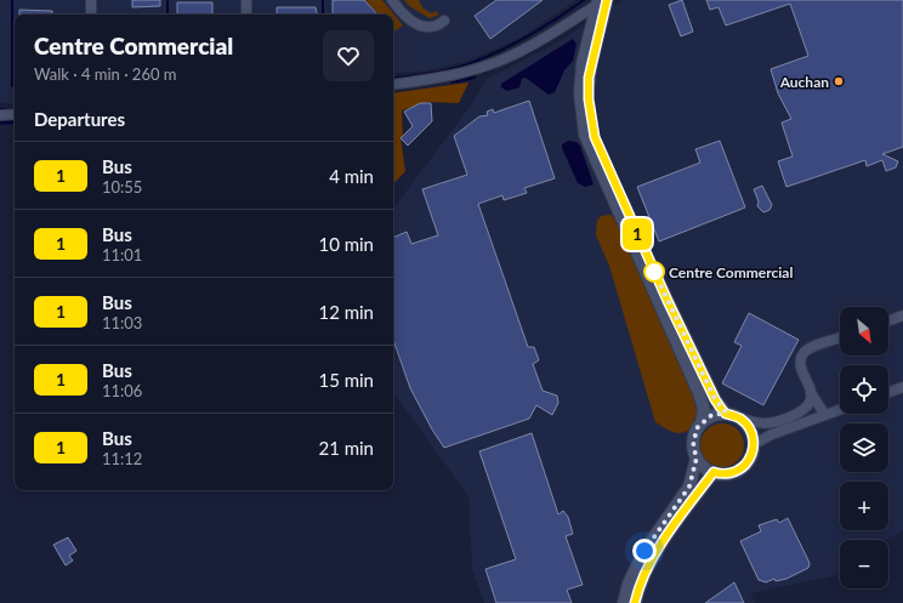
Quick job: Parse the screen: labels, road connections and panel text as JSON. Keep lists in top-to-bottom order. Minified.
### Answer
{"places":["Auchan","Centre Commercial"],"lines":["bus line 1"],"north":"bottom right","page":{"on_map":"1","heading":[["Centre Commercial","Walk · 4 min · 260 m"],"Departures"],"list":[{"mark":"1","name":"Bus","note":"10:55","value":"4 min"},{"mark":"1","name":"Bus","note":"11:01","value":"10 min"},{"mark":"1","name":"Bus","note":"11:03","value":"12 min"},{"mark":"1","name":"Bus","note":"11:06","value":"15 min"},{"mark":"1","name":"Bus","note":"11:12","value":"21 min"}],"map_buttons":["+","−"]}}
